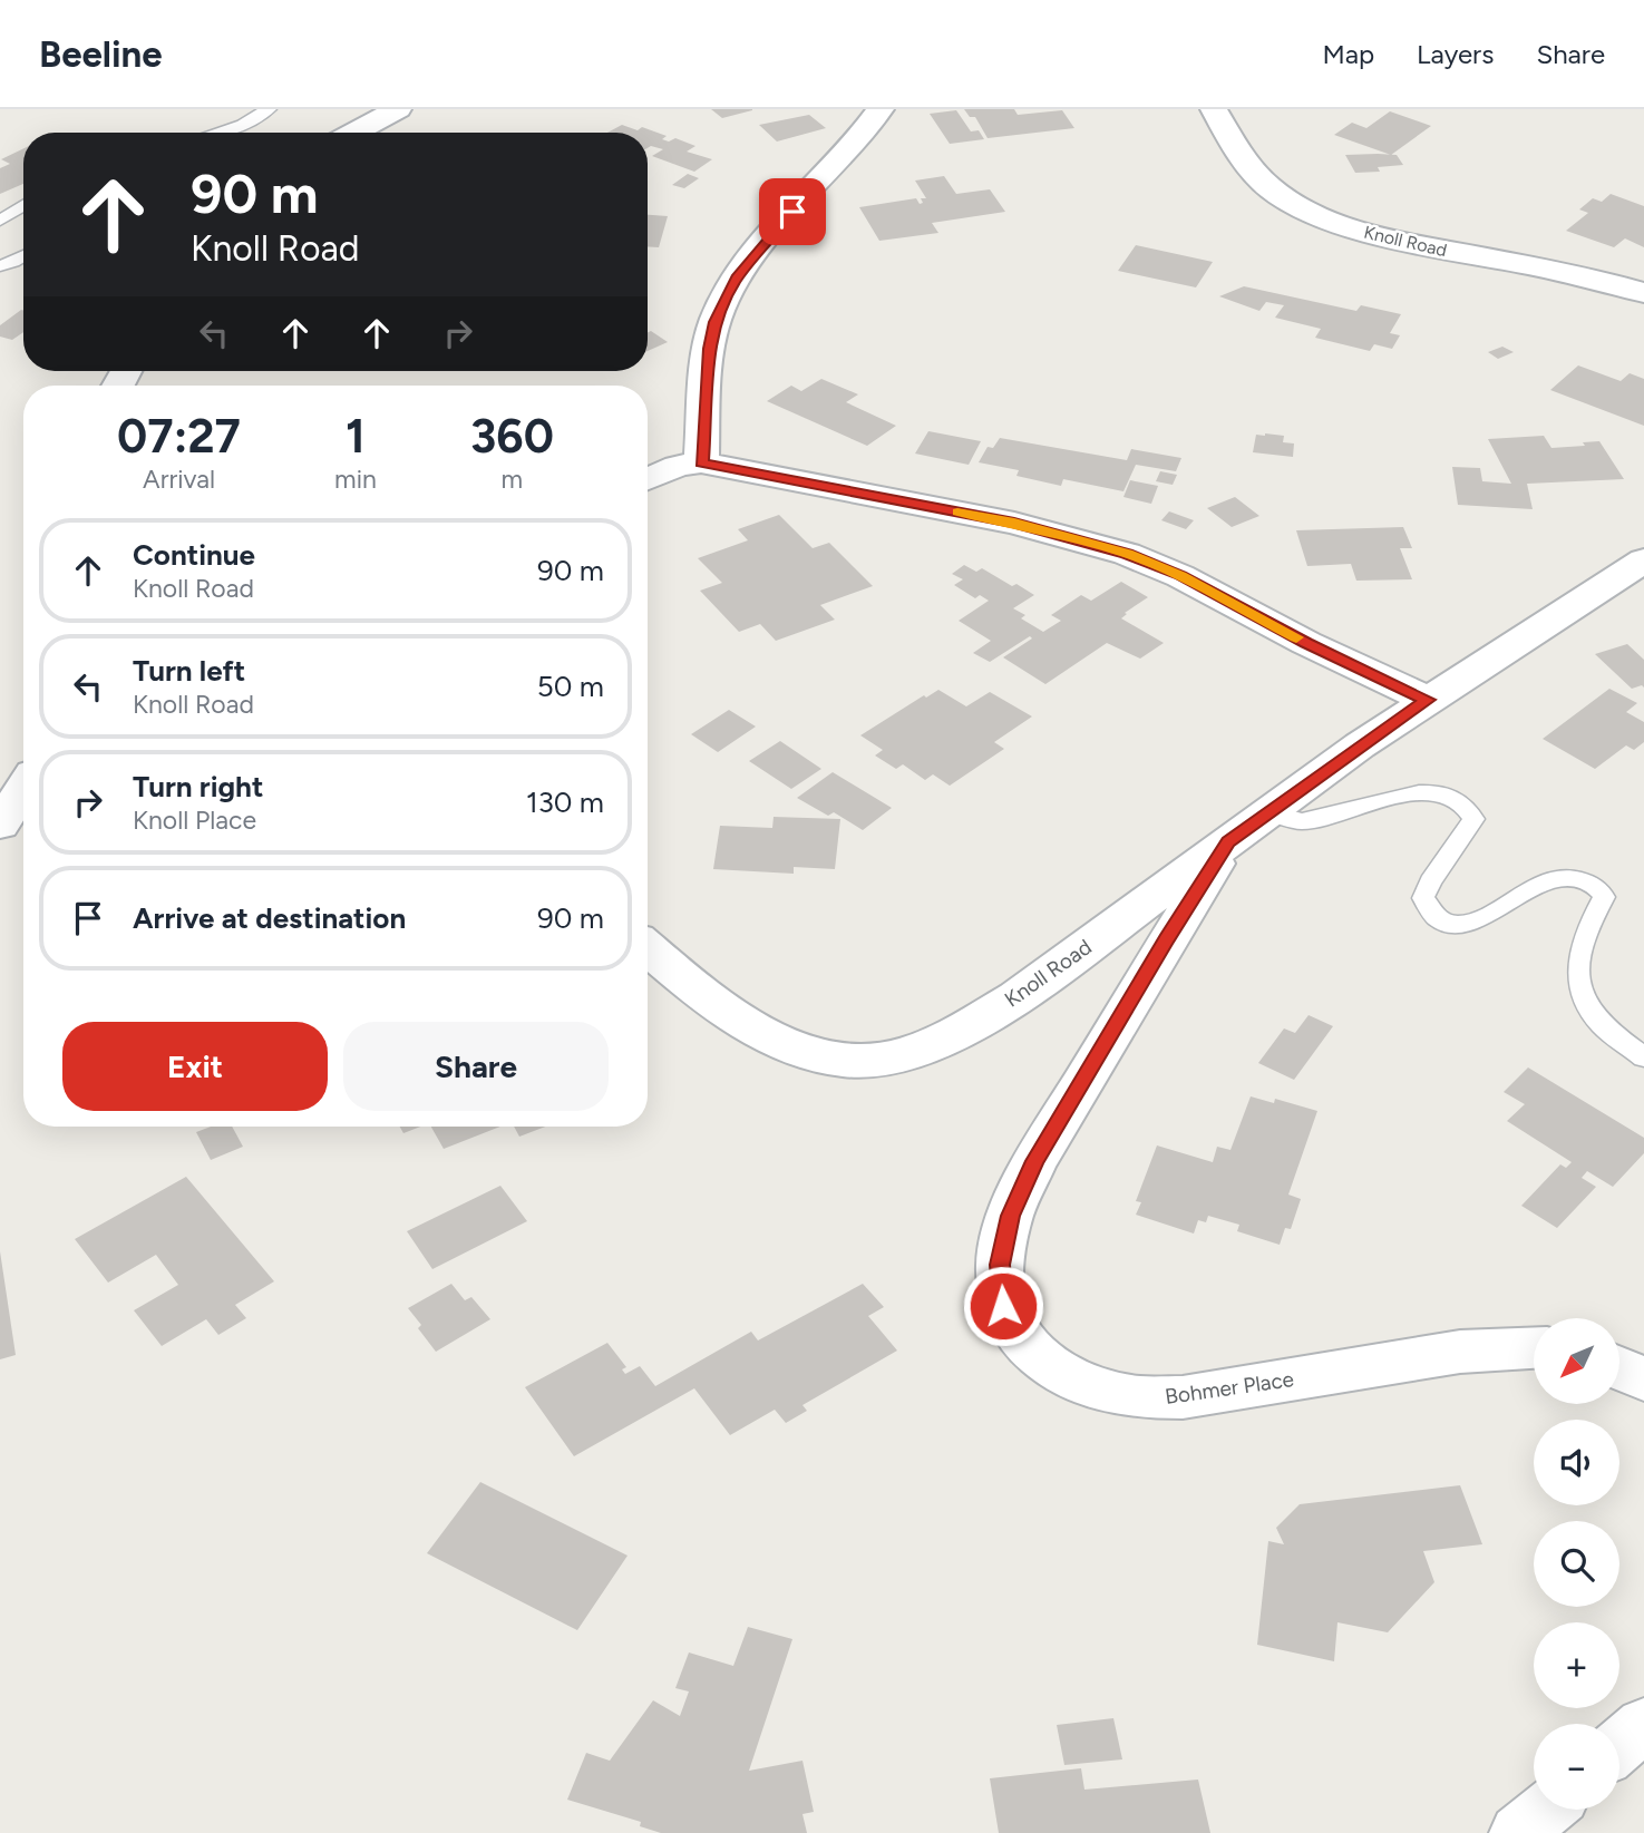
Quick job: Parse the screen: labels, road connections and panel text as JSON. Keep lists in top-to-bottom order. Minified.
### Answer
{"streets":{"street":["Knoll Road","Bohmer Place"]},"crossings":[["Knoll Road","Bohmer Place"]],"north":"bottom left","page":{"header":"Beeline","nav":["Map","Layers","Share"],"turn":["90 m","Knoll Road"],"eta":["07:27","Arrival","1","min","360","m"],"list":[{"name":"Continue","note":"Knoll Road","value":"90 m"},{"name":"Turn left","note":"Knoll Road","value":"50 m"},{"name":"Turn right","note":"Knoll Place","value":"130 m"},{"name":"Arrive at destination","value":"90 m"}],"buttons":["Exit","Share"],"map_buttons":["+","−"]}}
